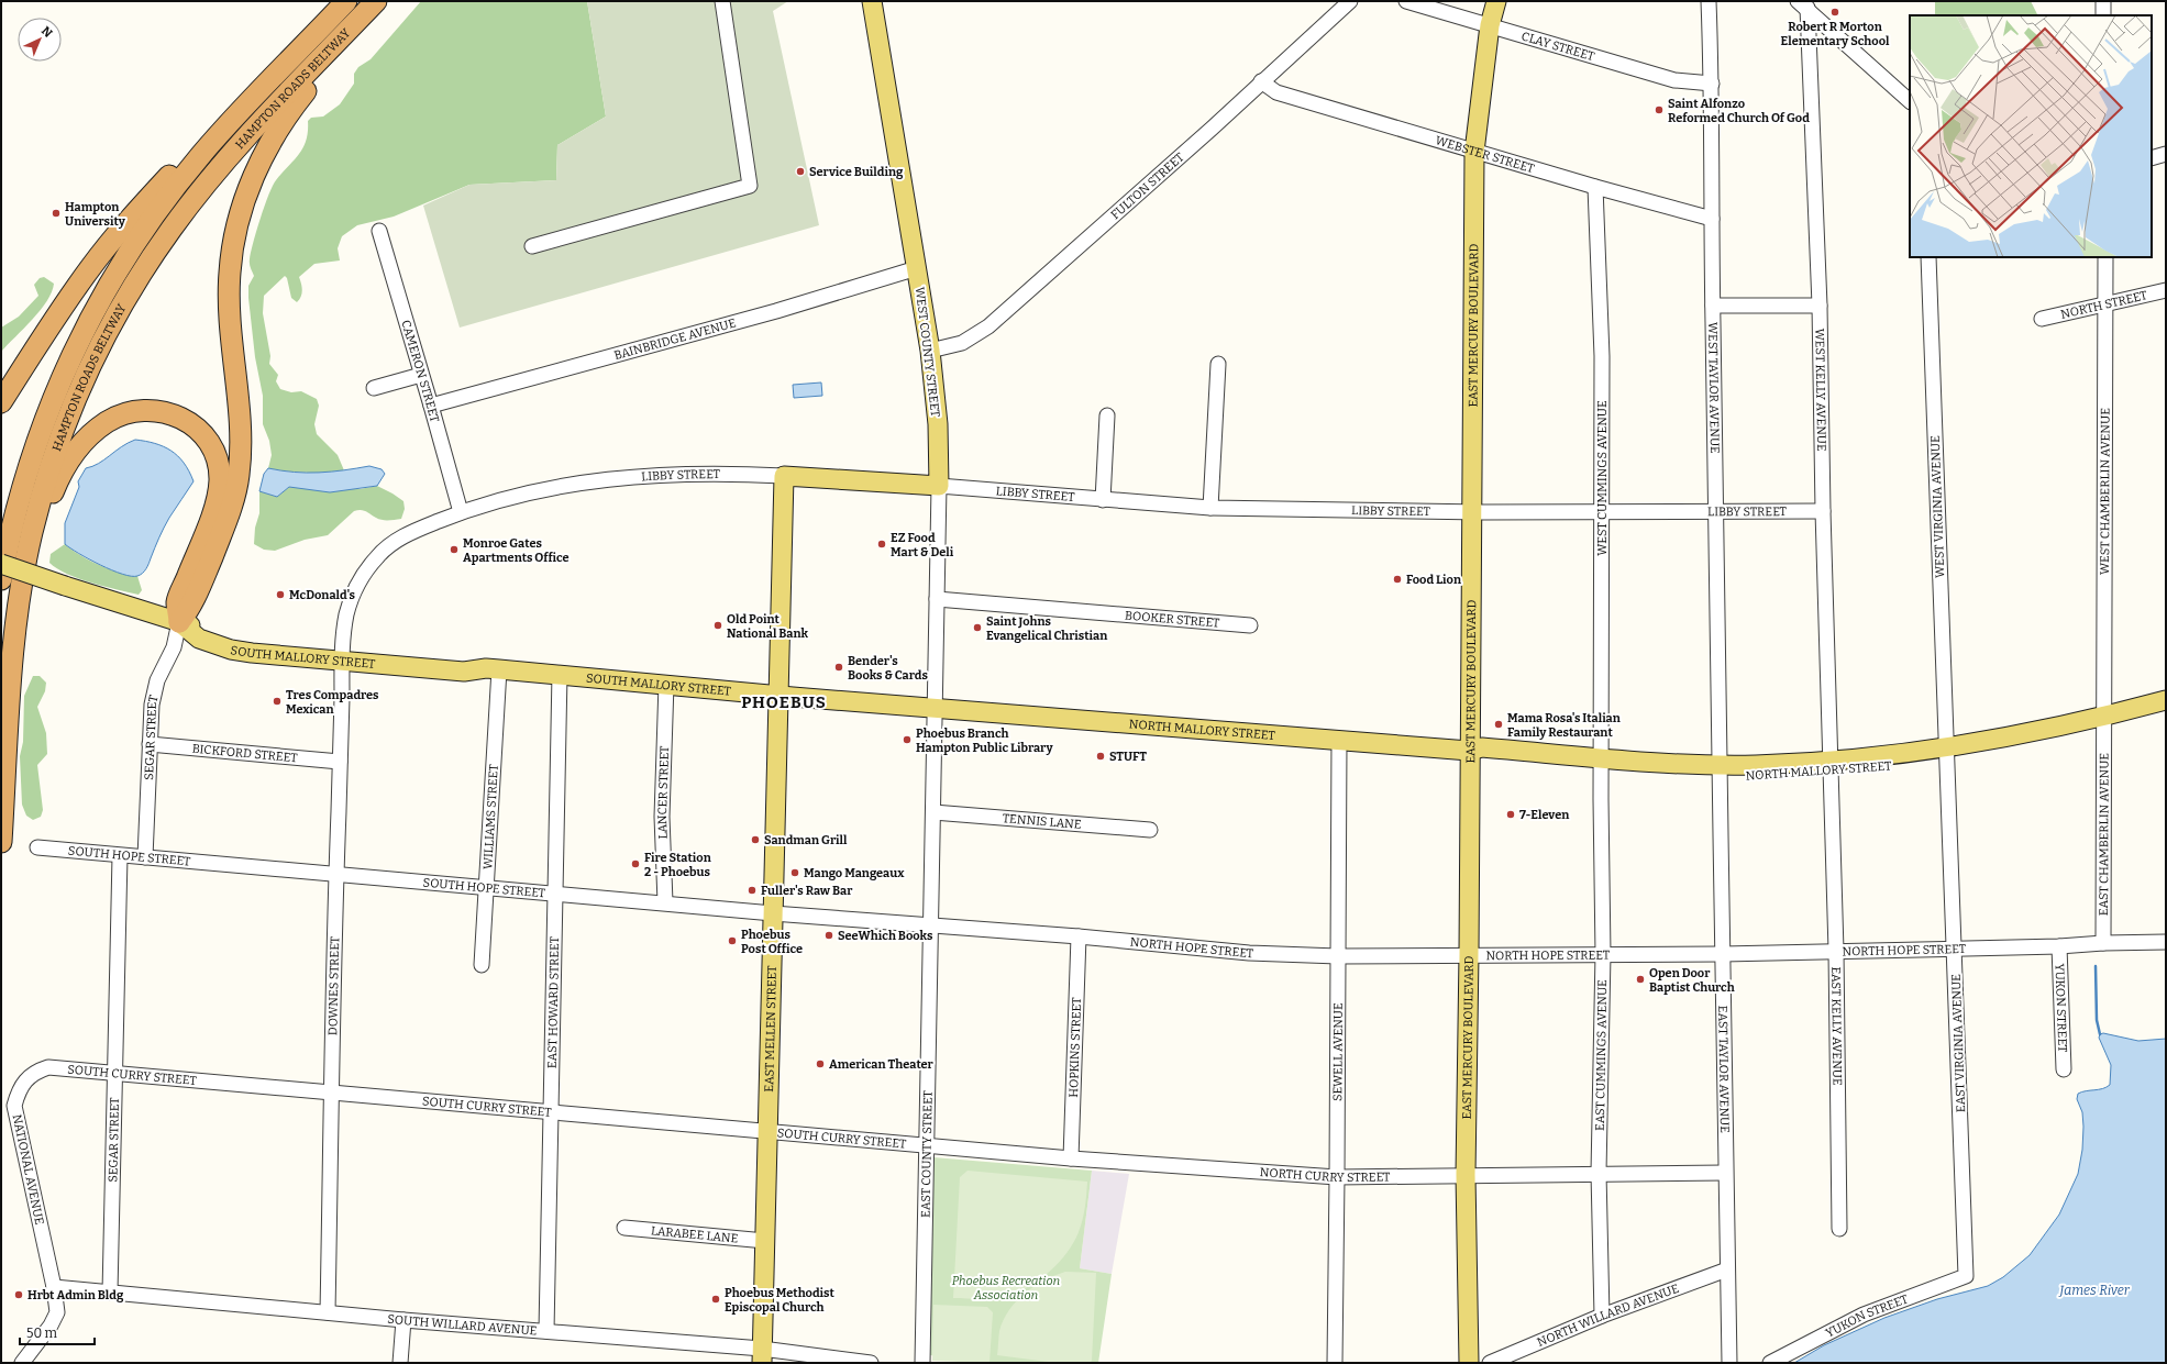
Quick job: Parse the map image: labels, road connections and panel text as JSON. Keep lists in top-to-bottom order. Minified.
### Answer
{"streets":{"highway":["HAMPTON ROADS BELTWAY"],"main road":["EAST MERCURY BOULEVARD","WEST COUNTY STREET","LIBBY STREET","SOUTH MALLORY STREET","NORTH MALLORY STREET","EAST MELLEN STREET"],"street":["CLAY STREET","WEBSTER STREET","FULTON STREET","NORTH STREET","BAINBRIDGE AVENUE","CAMERON STREET","WEST TAYLOR AVENUE","WEST KELLY AVENUE","WEST CUMMINGS AVENUE","WEST CHAMBERLIN AVENUE","WEST VIRGINIA AVENUE","BOOKER STREET","SEGAR STREET","BICKFORD STREET","LANCER STREET","WILLIAMS STREET","TENNIS LANE","EAST CHAMBERLIN AVENUE","SOUTH HOPE STREET","NORTH HOPE STREET","DOWNES STREET","EAST HOWARD STREET","YUKON STREET","EAST KELLY AVENUE","EAST VIRGINIA AVENUE","HOPKINS STREET","SEWELL AVENUE","EAST CUMMINGS AVENUE","EAST TAYLOR AVENUE","SOUTH CURRY STREET","EAST COUNTY STREET","NATIONAL AVENUE","NORTH CURRY STREET","LARABEE LANE","NORTH WILLARD AVENUE","SOUTH WILLARD AVENUE"]},"crossings":[["CLAY STREET","EAST MERCURY BOULEVARD"],["CLAY STREET","WEST TAYLOR AVENUE"],["WEBSTER STREET","FULTON STREET"],["WEBSTER STREET","EAST MERCURY BOULEVARD"],["WEBSTER STREET","WEST TAYLOR AVENUE"],["WEBSTER STREET","WEST CUMMINGS AVENUE"],["FULTON STREET","WEST COUNTY STREET"],["NORTH STREET","WEST CHAMBERLIN AVENUE"],["EAST MERCURY BOULEVARD","LIBBY STREET"],["EAST MERCURY BOULEVARD","NORTH MALLORY STREET"],["EAST MERCURY BOULEVARD","NORTH HOPE STREET"],["EAST MERCURY BOULEVARD","NORTH CURRY STREET"],["BAINBRIDGE AVENUE","WEST COUNTY STREET"],["BAINBRIDGE AVENUE","CAMERON STREET"],["WEST COUNTY STREET","LIBBY STREET"],["WEST COUNTY STREET","BOOKER STREET"],["WEST COUNTY STREET","SOUTH MALLORY STREET"],["WEST COUNTY STREET","NORTH MALLORY STREET"],["WEST COUNTY STREET","EAST COUNTY STREET"],["CAMERON STREET","LIBBY STREET"],["WEST TAYLOR AVENUE","LIBBY STREET"],["WEST TAYLOR AVENUE","NORTH MALLORY STREET"],["WEST TAYLOR AVENUE","EAST TAYLOR AVENUE"],["WEST KELLY AVENUE","LIBBY STREET"],["WEST KELLY AVENUE","NORTH MALLORY STREET"],["WEST KELLY AVENUE","EAST KELLY AVENUE"],["LIBBY STREET","WEST CUMMINGS AVENUE"],["LIBBY STREET","SOUTH MALLORY STREET"],["LIBBY STREET","DOWNES STREET"],["LIBBY STREET","EAST MELLEN STREET"],["WEST CUMMINGS AVENUE","NORTH MALLORY STREET"],["WEST CUMMINGS AVENUE","EAST CUMMINGS AVENUE"],["WEST CHAMBERLIN AVENUE","NORTH MALLORY STREET"],["WEST CHAMBERLIN AVENUE","EAST CHAMBERLIN AVENUE"],["WEST VIRGINIA AVENUE","NORTH MALLORY STREET"],["WEST VIRGINIA AVENUE","EAST VIRGINIA AVENUE"],["SOUTH MALLORY STREET","NORTH MALLORY STREET"],["SOUTH MALLORY STREET","SEGAR STREET"],["SOUTH MALLORY STREET","LANCER STREET"],["SOUTH MALLORY STREET","WILLIAMS STREET"],["SOUTH MALLORY STREET","DOWNES STREET"],["SOUTH MALLORY STREET","EAST HOWARD STREET"],["SOUTH MALLORY STREET","EAST MELLEN STREET"],["SOUTH MALLORY STREET","EAST COUNTY STREET"],["NORTH MALLORY STREET","EAST CHAMBERLIN AVENUE"],["NORTH MALLORY STREET","EAST KELLY AVENUE"],["NORTH MALLORY STREET","EAST VIRGINIA AVENUE"],["NORTH MALLORY STREET","SEWELL AVENUE"],["NORTH MALLORY STREET","EAST CUMMINGS AVENUE"],["NORTH MALLORY STREET","EAST TAYLOR AVENUE"],["NORTH MALLORY STREET","EAST COUNTY STREET"],["SEGAR STREET","BICKFORD STREET"],["SEGAR STREET","SOUTH HOPE STREET"],["SEGAR STREET","SOUTH CURRY STREET"],["SEGAR STREET","SOUTH WILLARD AVENUE"],["BICKFORD STREET","DOWNES STREET"],["LANCER STREET","SOUTH HOPE STREET"],["WILLIAMS STREET","SOUTH HOPE STREET"],["TENNIS LANE","EAST COUNTY STREET"],["EAST CHAMBERLIN AVENUE","NORTH HOPE STREET"],["SOUTH HOPE STREET","NORTH HOPE STREET"],["SOUTH HOPE STREET","DOWNES STREET"],["SOUTH HOPE STREET","EAST HOWARD STREET"],["SOUTH HOPE STREET","EAST MELLEN STREET"],["SOUTH HOPE STREET","EAST COUNTY STREET"],["NORTH HOPE STREET","YUKON STREET"],["NORTH HOPE STREET","EAST KELLY AVENUE"],["NORTH HOPE STREET","EAST VIRGINIA AVENUE"],["NORTH HOPE STREET","HOPKINS STREET"],["NORTH HOPE STREET","SEWELL AVENUE"],["NORTH HOPE STREET","EAST CUMMINGS AVENUE"],["NORTH HOPE STREET","EAST TAYLOR AVENUE"],["NORTH HOPE STREET","EAST COUNTY STREET"],["DOWNES STREET","SOUTH CURRY STREET"],["DOWNES STREET","SOUTH WILLARD AVENUE"],["EAST HOWARD STREET","SOUTH CURRY STREET"],["EAST HOWARD STREET","SOUTH WILLARD AVENUE"],["YUKON STREET","EAST VIRGINIA AVENUE"],["EAST MELLEN STREET","SOUTH CURRY STREET"],["EAST MELLEN STREET","LARABEE LANE"],["EAST MELLEN STREET","SOUTH WILLARD AVENUE"],["HOPKINS STREET","NORTH CURRY STREET"],["SEWELL AVENUE","NORTH CURRY STREET"],["EAST CUMMINGS AVENUE","NORTH CURRY STREET"],["EAST CUMMINGS AVENUE","NORTH WILLARD AVENUE"],["EAST TAYLOR AVENUE","NORTH CURRY STREET"],["EAST TAYLOR AVENUE","NORTH WILLARD AVENUE"],["SOUTH CURRY STREET","EAST COUNTY STREET"],["SOUTH CURRY STREET","NATIONAL AVENUE"],["SOUTH CURRY STREET","NORTH CURRY STREET"],["EAST COUNTY STREET","NORTH CURRY STREET"],["NATIONAL AVENUE","SOUTH WILLARD AVENUE"]],"districts":["PHOEBUS"],"water":["James River"],"parks":["Phoebus Recreation Association"],"places":["Robert R Morton Elementary School","Saint Alfonzo Reformed Church Of God","Service Building","Hampton University","EZ Food Mart & Deli","Monroe Gates Apartments Office","Food Lion","McDonald's","Old Point National Bank","Saint Johns Evangelical Christian","Bender's Books & Cards","Tres Compadres Mexican","Mama Rosa's Italian Family Restaurant","Phoebus Branch Hampton Public Library","STUFT","7-Eleven","Sandman Grill","Fire Station 2 - Phoebus","Mango Mangeaux","Fuller's Raw Bar","SeeWhich Books","Phoebus Post Office","Open Door Baptist Church","American Theater","Hrbt Admin Bldg","Phoebus Methodist Episcopal Church"],"scale_bar":"50 m","north":"top right"}
